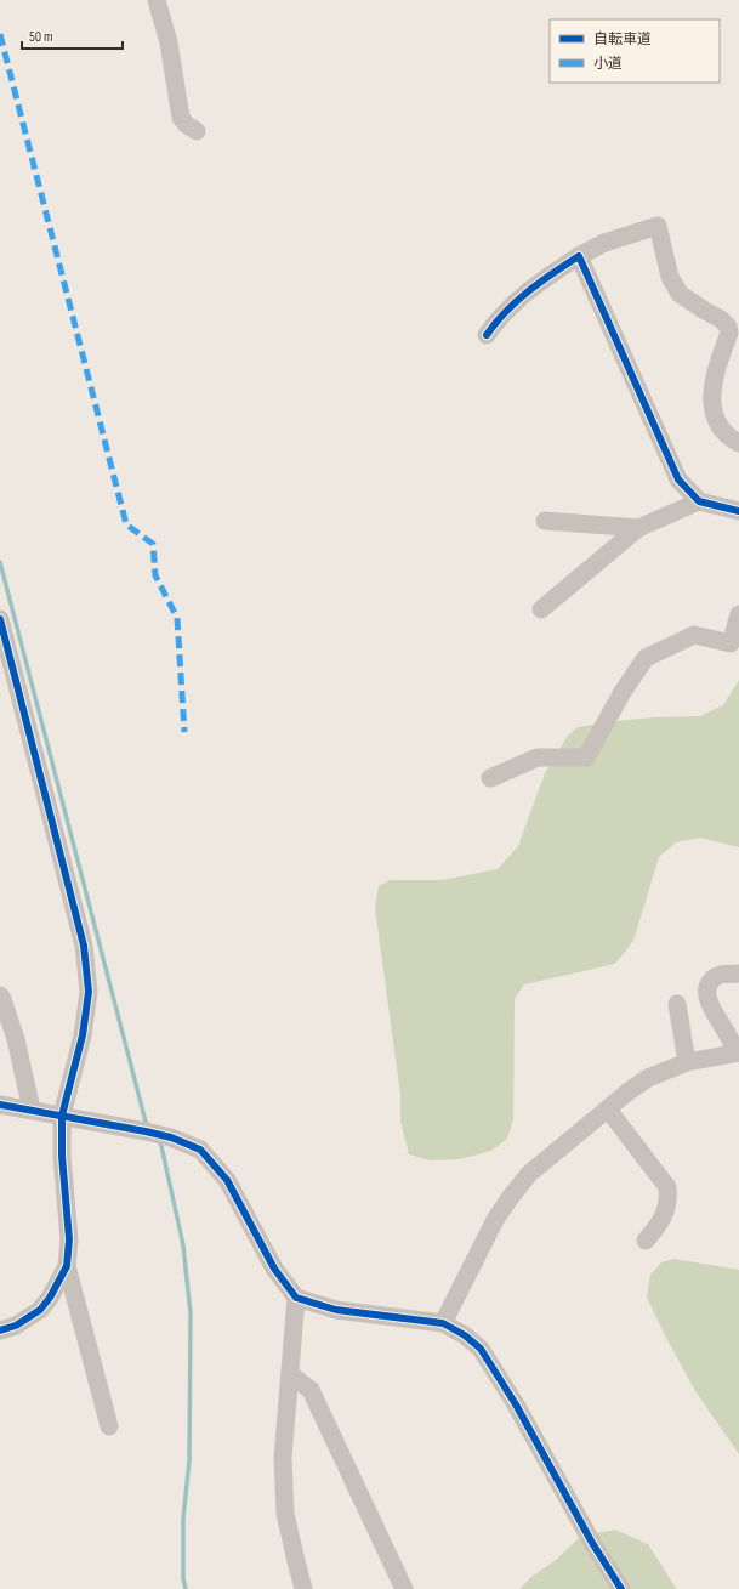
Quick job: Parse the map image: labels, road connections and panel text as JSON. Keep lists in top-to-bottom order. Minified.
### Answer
{"legend":["自転車道","小道"],"scale_bar":"50 m"}
